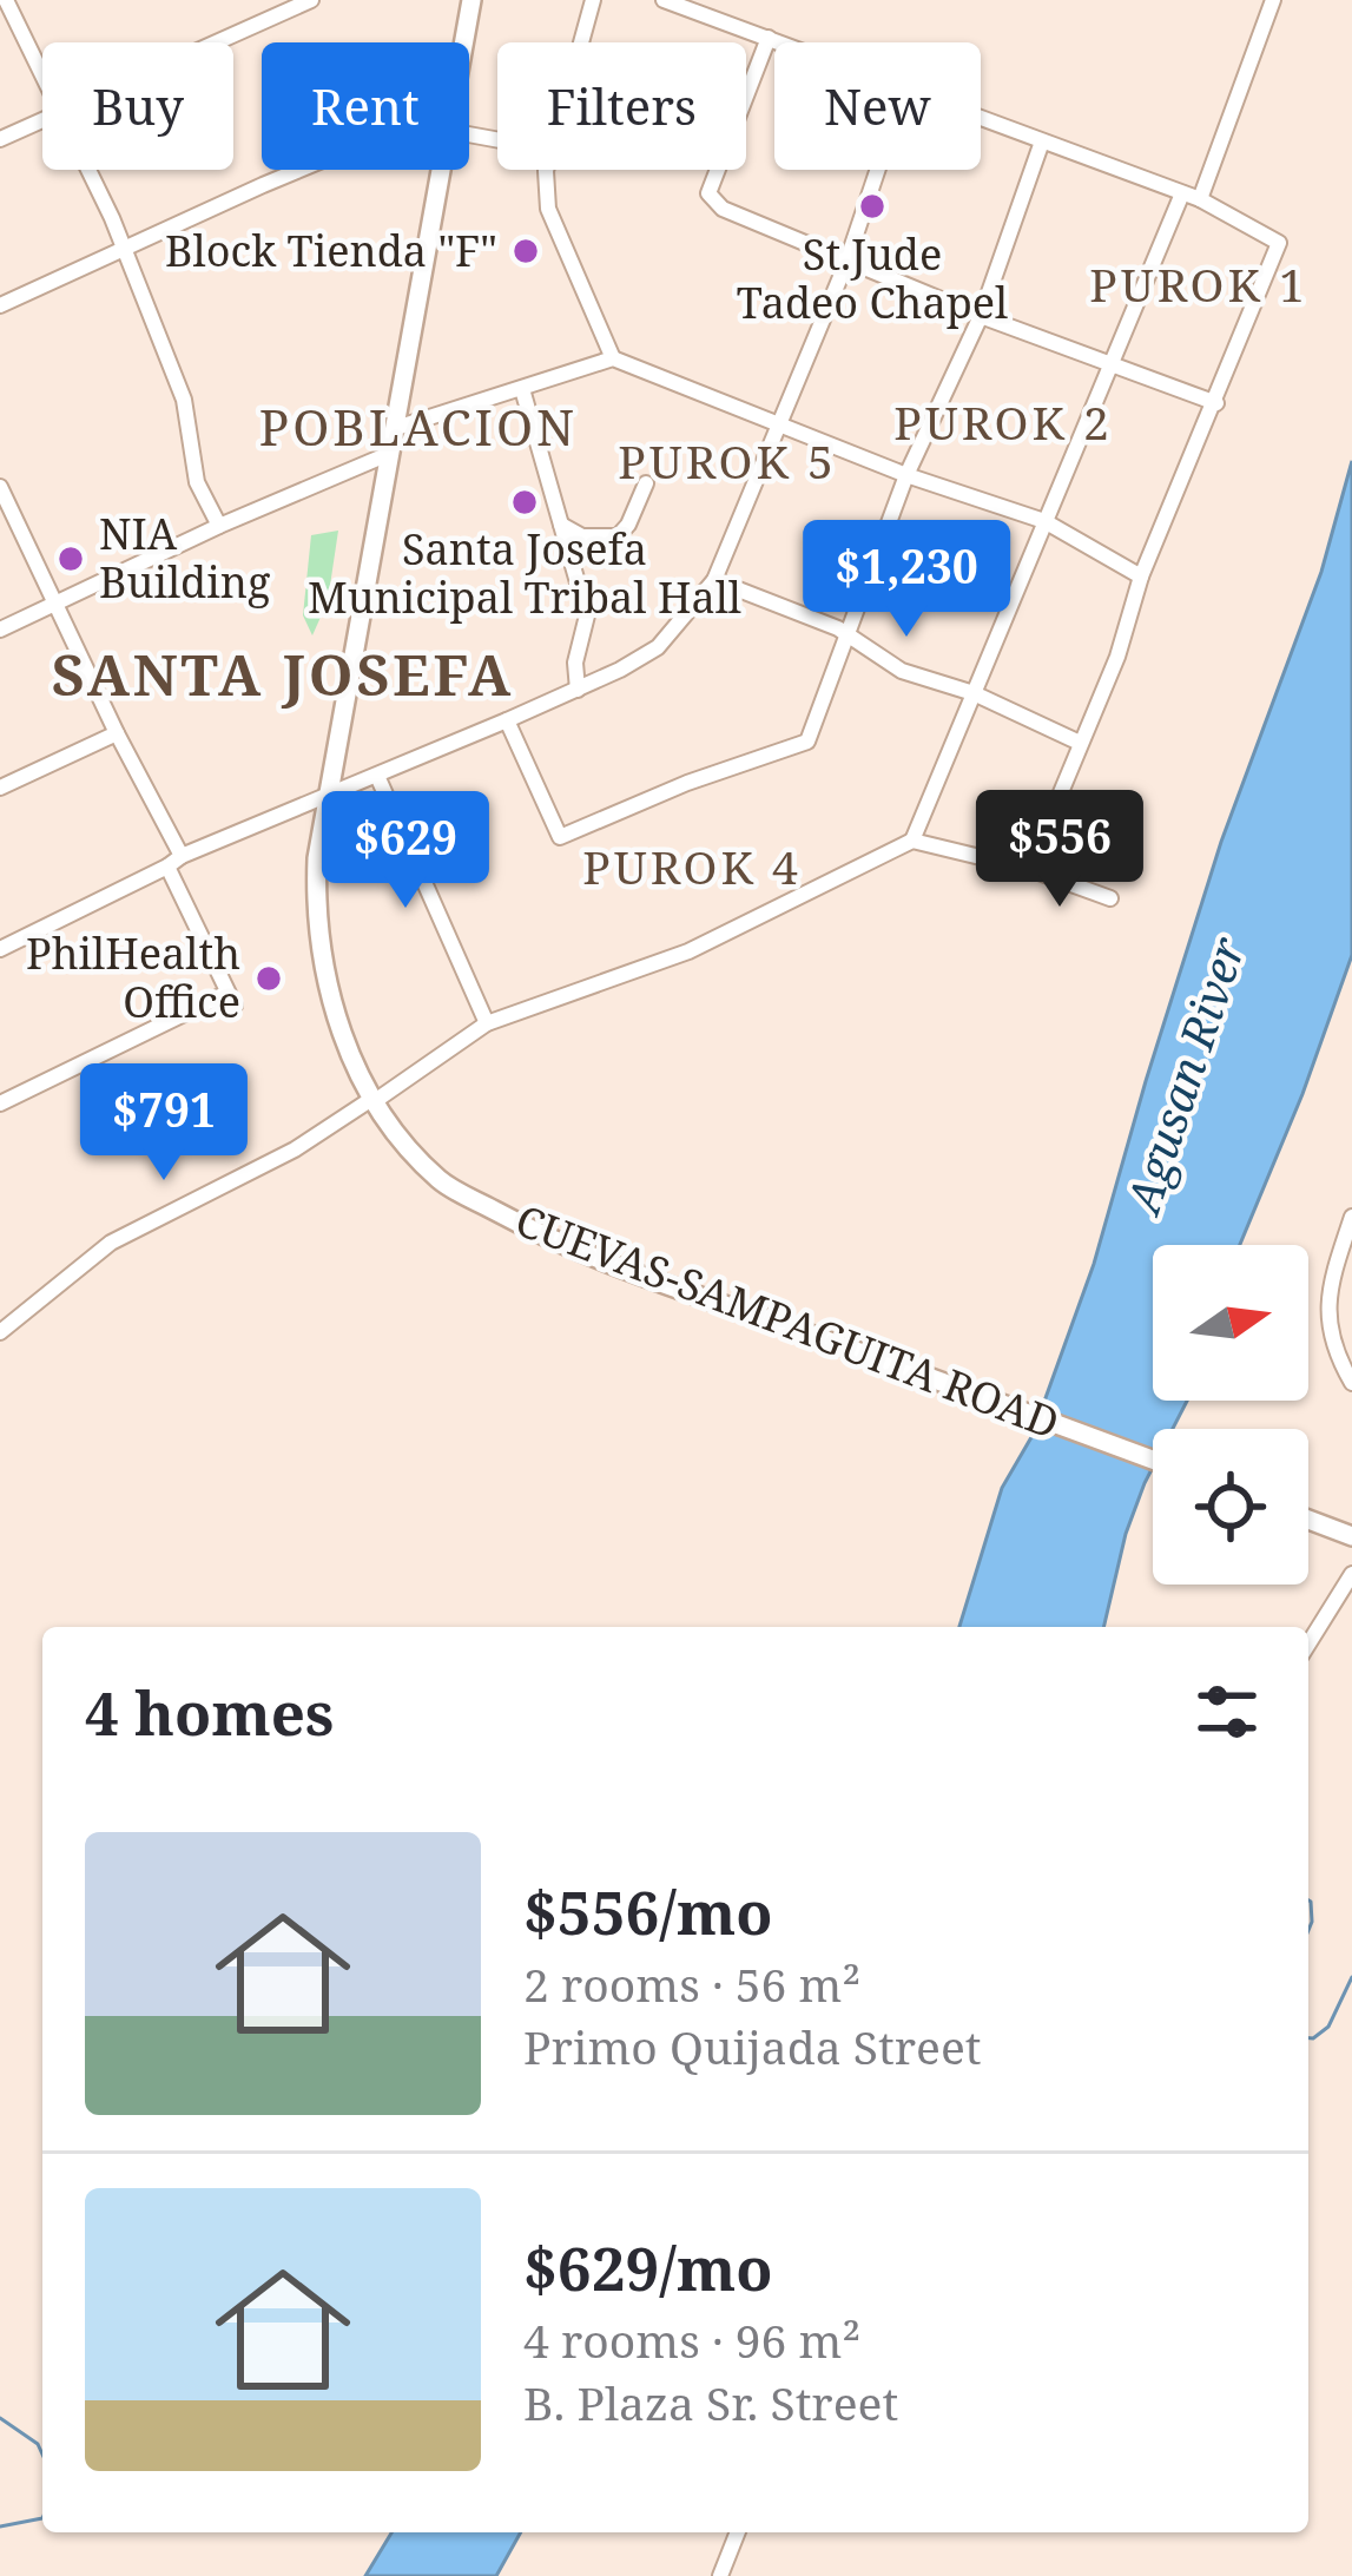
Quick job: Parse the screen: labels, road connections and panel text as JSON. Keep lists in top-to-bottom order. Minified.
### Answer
{"streets":{"main road":["CUEVAS-SAMPAGUITA ROAD"]},"districts":["PUROK 1","PUROK 2","POBLACION","PUROK 5","SANTA JOSEFA","PUROK 4"],"water":["Agusan River"],"places":["St.Jude Tadeo Chapel","Block Tienda \"F\"","Santa Josefa Municipal Tribal Hall","NIA Building","PhilHealth Office"],"north":"right","page":{"chip":["Buy","Rent","Filters","New"],"price":["$1,230","$556","$629","$791"],"heading":"4 homes","list":[{"name":"$556/mo","note":"2 rooms · 56 m² · Primo Quijada Street"},{"name":"$629/mo","note":"4 rooms · 96 m² · B. Plaza Sr. Street"}]}}
